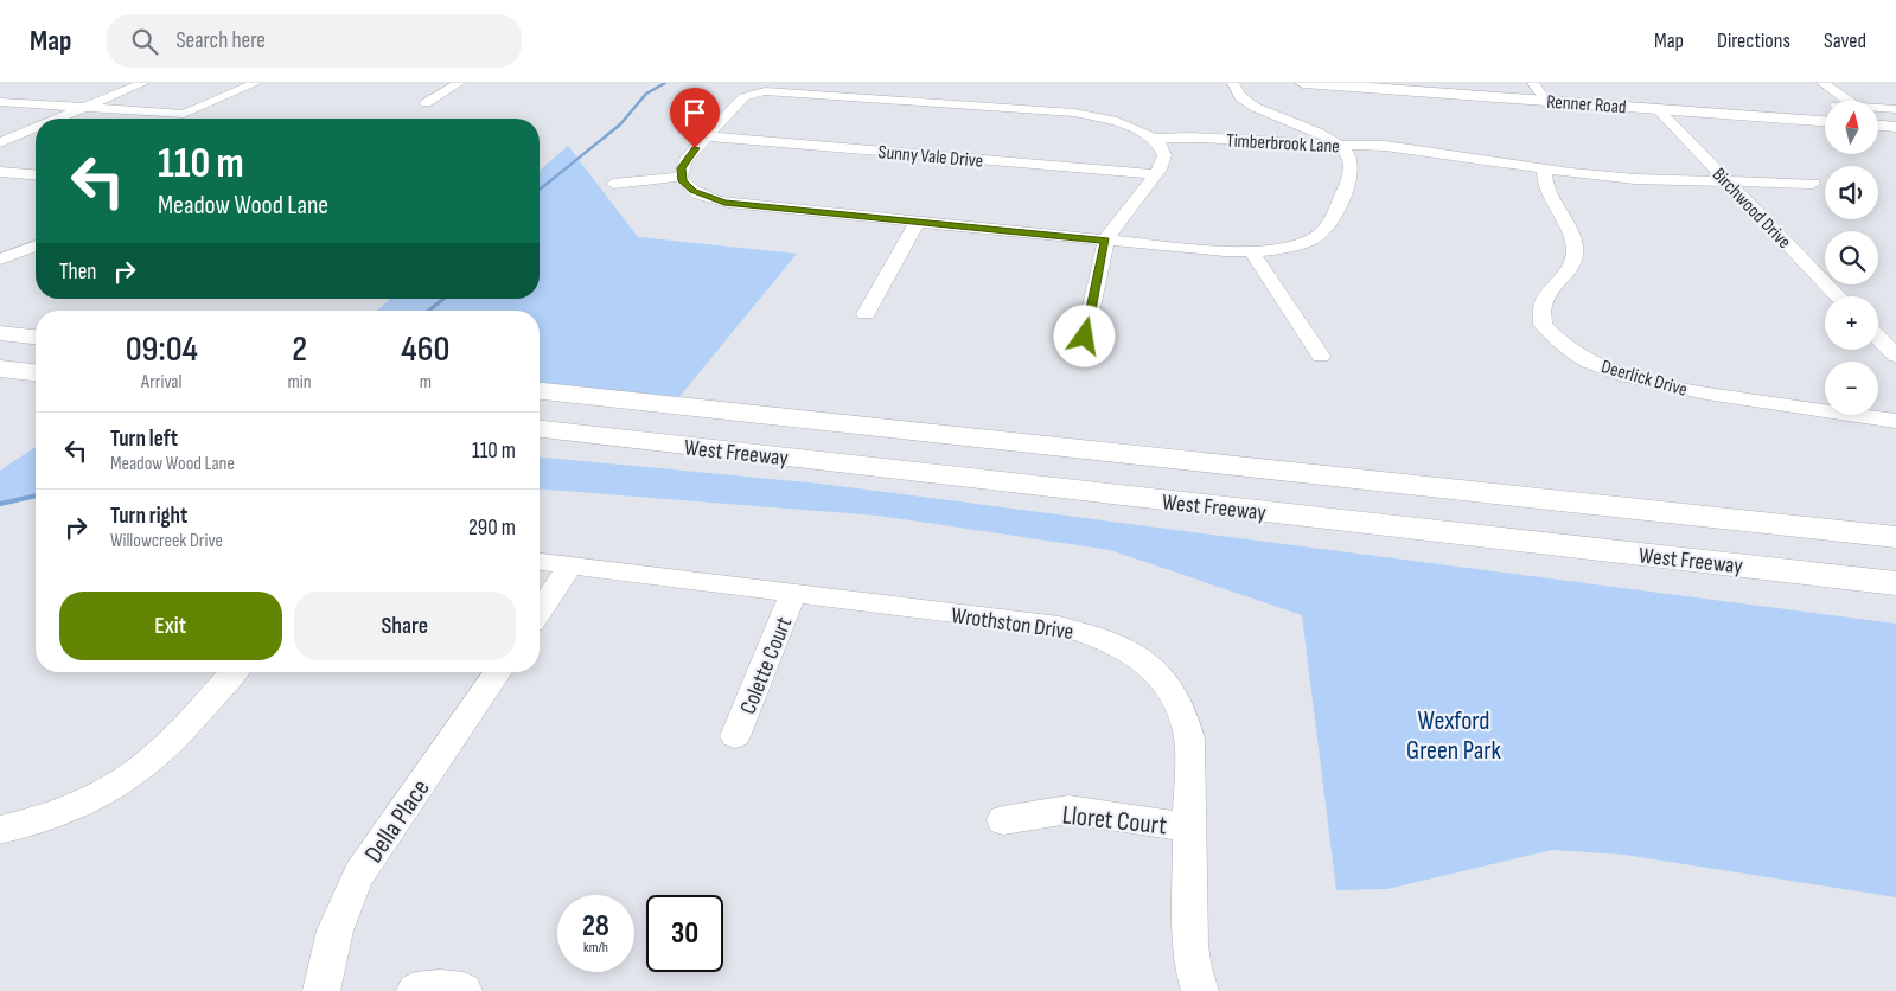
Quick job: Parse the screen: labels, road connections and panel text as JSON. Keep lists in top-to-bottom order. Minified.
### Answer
{"streets":{"main road":["Renner Road","West Freeway"],"street":["Timberbrook Lane","Sunny Vale Drive","Birchwood Drive","Deerlick Drive","Wrothston Drive","Colette Court","Lloret Court","Della Place"]},"crossings":[["Renner Road","Birchwood Drive"],["Timberbrook Lane","Sunny Vale Drive"],["Timberbrook Lane","Birchwood Drive"],["Timberbrook Lane","Deerlick Drive"],["Wrothston Drive","Colette Court"],["Wrothston Drive","Lloret Court"]],"parks":["Wexford Green Park"],"north":"top","page":{"header":"Map","search":"Search here","nav":["Map","Directions","Saved"],"map_buttons":["+","−"],"turn":["110 m","Meadow Wood Lane"],"then":"Then","eta":["09:04","Arrival","2","min","460","m"],"list":[{"name":"Turn left","note":"Meadow Wood Lane","value":"110 m"},{"name":"Turn right","note":"Willowcreek Drive","value":"290 m"}],"buttons":["Exit","Share"],"speed":"28 km/h","limit":"30"}}
